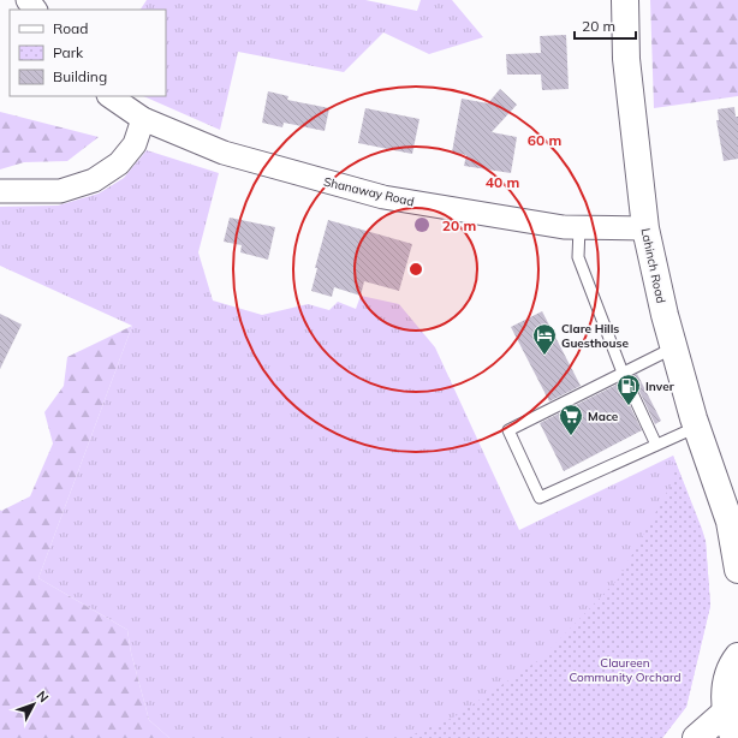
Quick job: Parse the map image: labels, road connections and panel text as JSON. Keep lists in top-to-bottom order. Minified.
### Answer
{"streets":{"main road":["Lahinch Road"],"street":["Shanaway Road"]},"crossings":[["Shanaway Road","Lahinch Road"]],"parks":["Claureen Community Orchard"],"places":{"hotel":["Clare Hills Guesthouse"],"fuel station":["Inver"],"supermarket":["Mace"]},"legend":["Road","Park","Building"],"scale_bar":"20 m","north":"top right","rings":["60 m","40 m","20 m"]}
